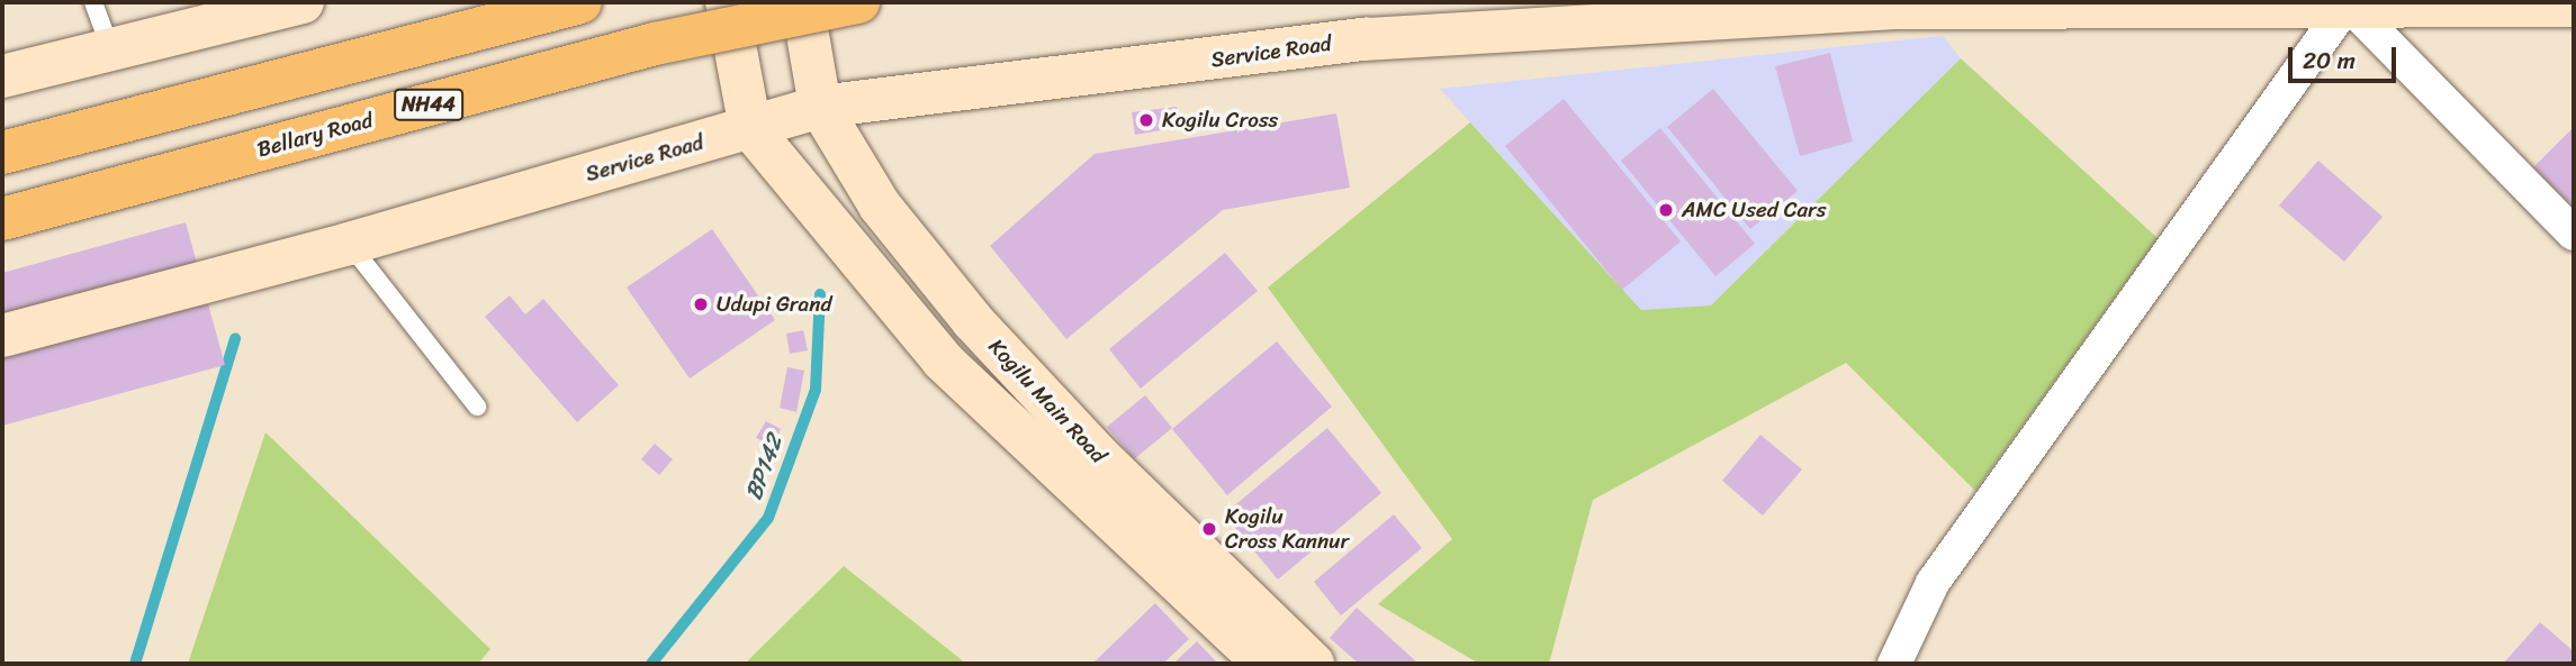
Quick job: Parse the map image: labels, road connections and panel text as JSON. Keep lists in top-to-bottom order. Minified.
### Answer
{"streets":{"highway":["NH44","Bellary Road"],"main road":["Service Road","Kogilu Main Road"]},"crossings":[["Service Road","Kogilu Main Road"]],"water":["BP142"],"places":["Kogilu Cross","AMC Used Cars","Udupi Grand","Kogilu Cross Kannur"],"scale_bar":"20 m"}
